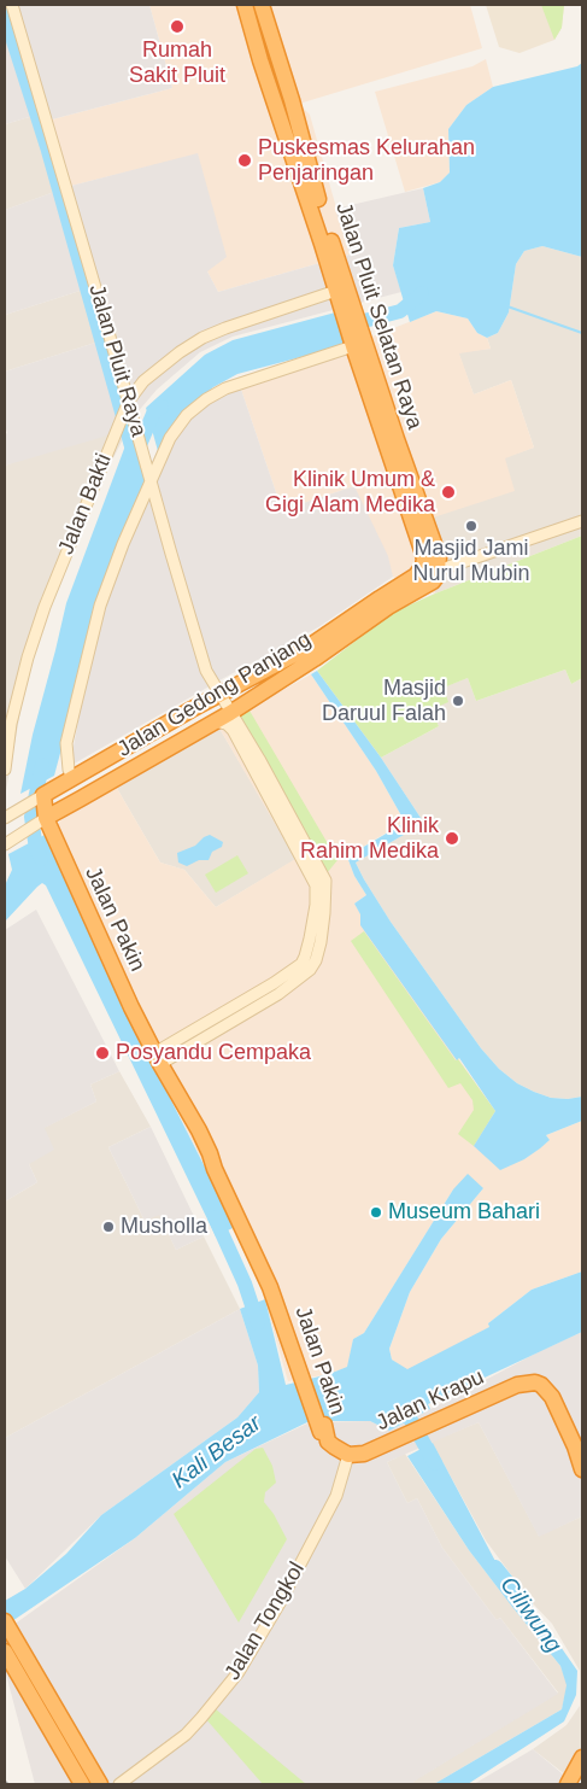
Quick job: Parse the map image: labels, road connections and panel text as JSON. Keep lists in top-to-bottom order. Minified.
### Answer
{"streets":{"highway":["Jalan Pluit Selatan Raya","Jalan Gedong Panjang","Jalan Pakin","Jalan Krapu"],"street":["Jalan Pluit Raya","Jalan Bakti","Jalan Tongkol"]},"crossings":[["Jalan Pluit Selatan Raya","Jalan Bakti"],["Jalan Pluit Selatan Raya","Jalan Gedong Panjang"],["Jalan Pluit Raya","Jalan Bakti"],["Jalan Pluit Raya","Jalan Gedong Panjang"],["Jalan Gedong Panjang","Jalan Pakin"],["Jalan Pakin","Jalan Krapu"],["Jalan Pakin","Jalan Tongkol"],["Jalan Krapu","Jalan Tongkol"]],"water":["Kali Besar","Ciliwung"],"places":["Rumah Sakit Pluit","Puskesmas Kelurahan Penjaringan","Klinik Umum & Gigi Alam Medika","Masjid Jami Nurul Mubin","Masjid Daruul Falah","Klinik Rahim Medika","Posyandu Cempaka","Museum Bahari","Musholla"]}
